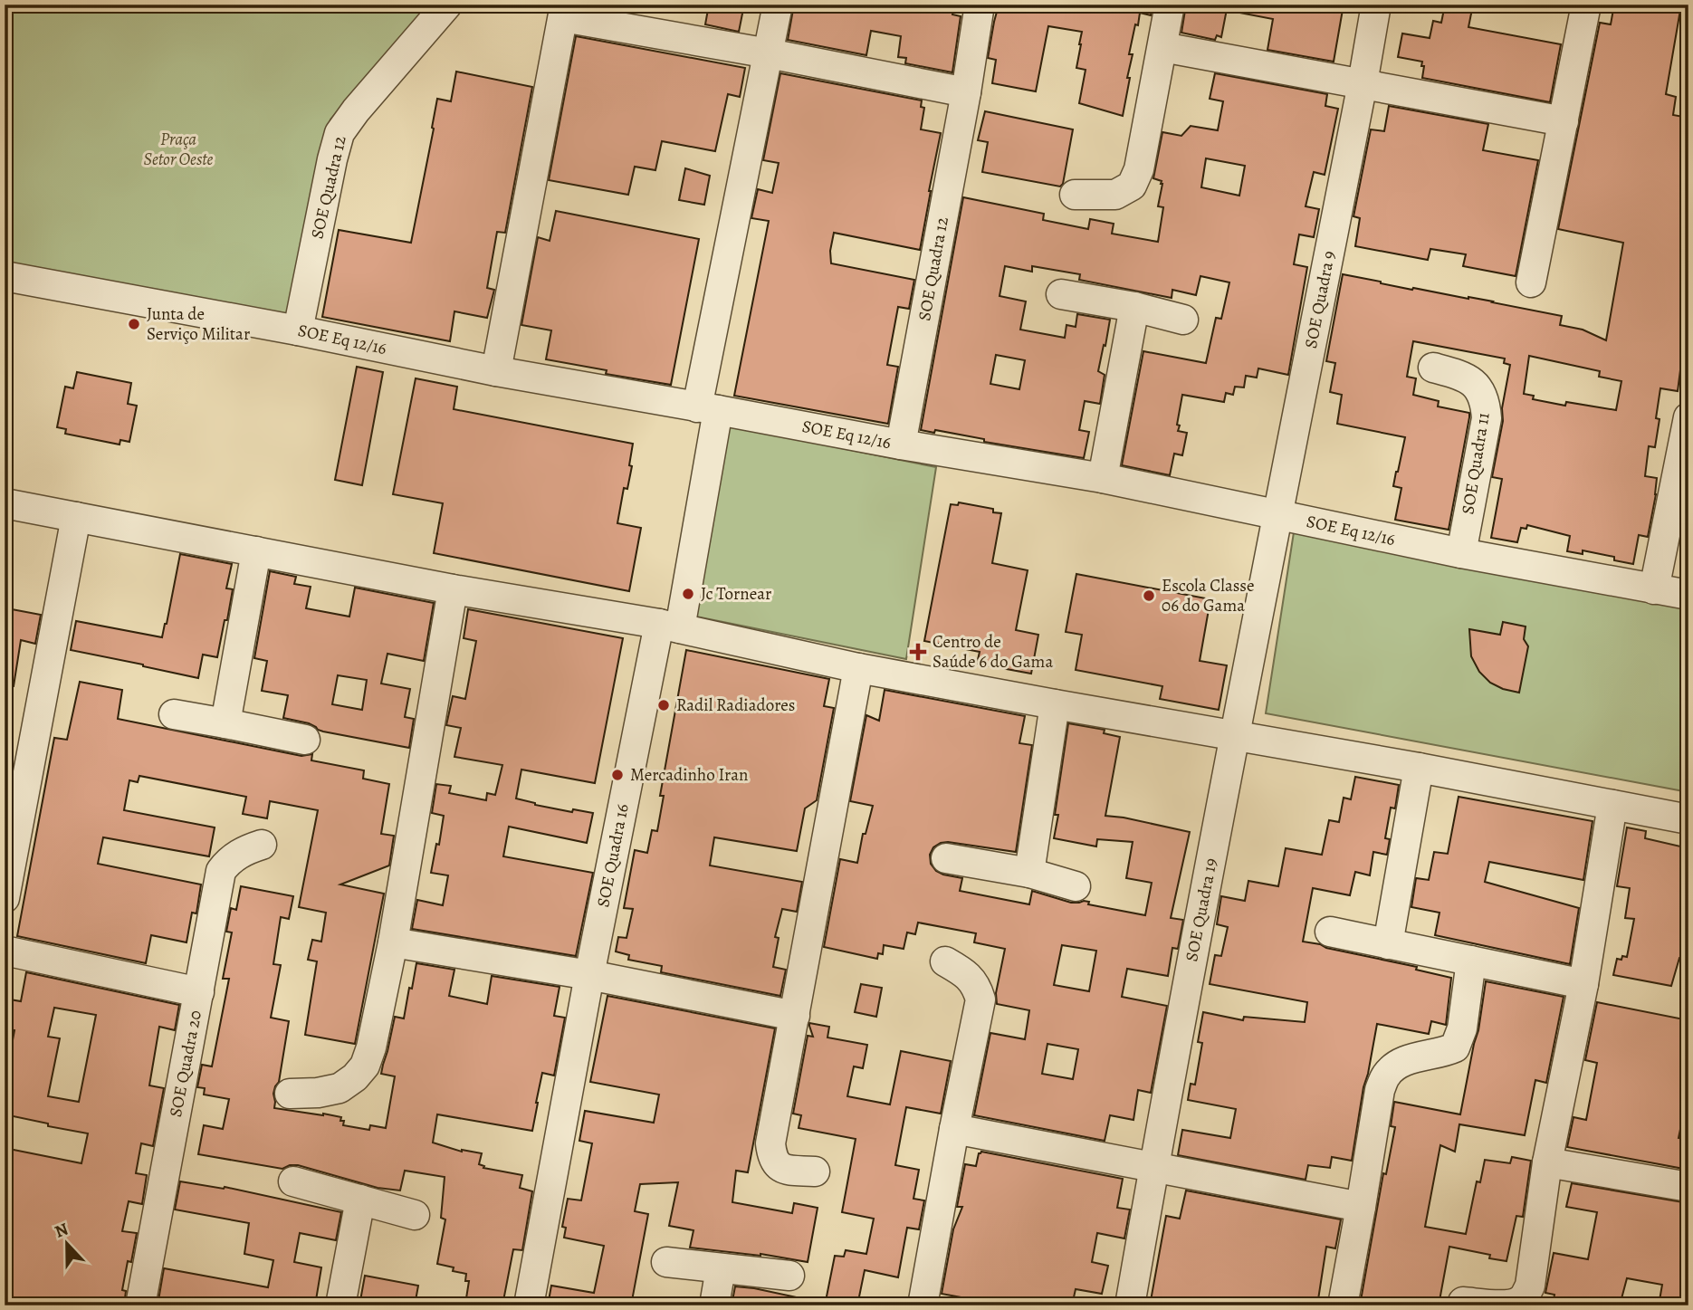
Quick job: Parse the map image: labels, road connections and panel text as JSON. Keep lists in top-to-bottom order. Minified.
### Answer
{"streets":{"street":["SOE Quadra 12","SOE Quadra 9","SOE Eq 12/16","SOE Quadra 11","SOE Quadra 16","SOE Quadra 19","SOE Quadra 20"]},"crossings":[["SOE Quadra 12","SOE Eq 12/16"],["SOE Quadra 9","SOE Eq 12/16"],["SOE Quadra 9","SOE Quadra 19"],["SOE Eq 12/16","SOE Quadra 11"],["SOE Eq 12/16","SOE Quadra 16"],["SOE Eq 12/16","SOE Quadra 19"]],"parks":["Praça Setor Oeste"],"places":{"other":["Junta de Serviço Militar","Jc Tornear","Escola Classe 06 do Gama","Radil Radiadores","Mercadinho Iran"],"health":["Centro de Saúde 6 do Gama"]},"north":"top"}
